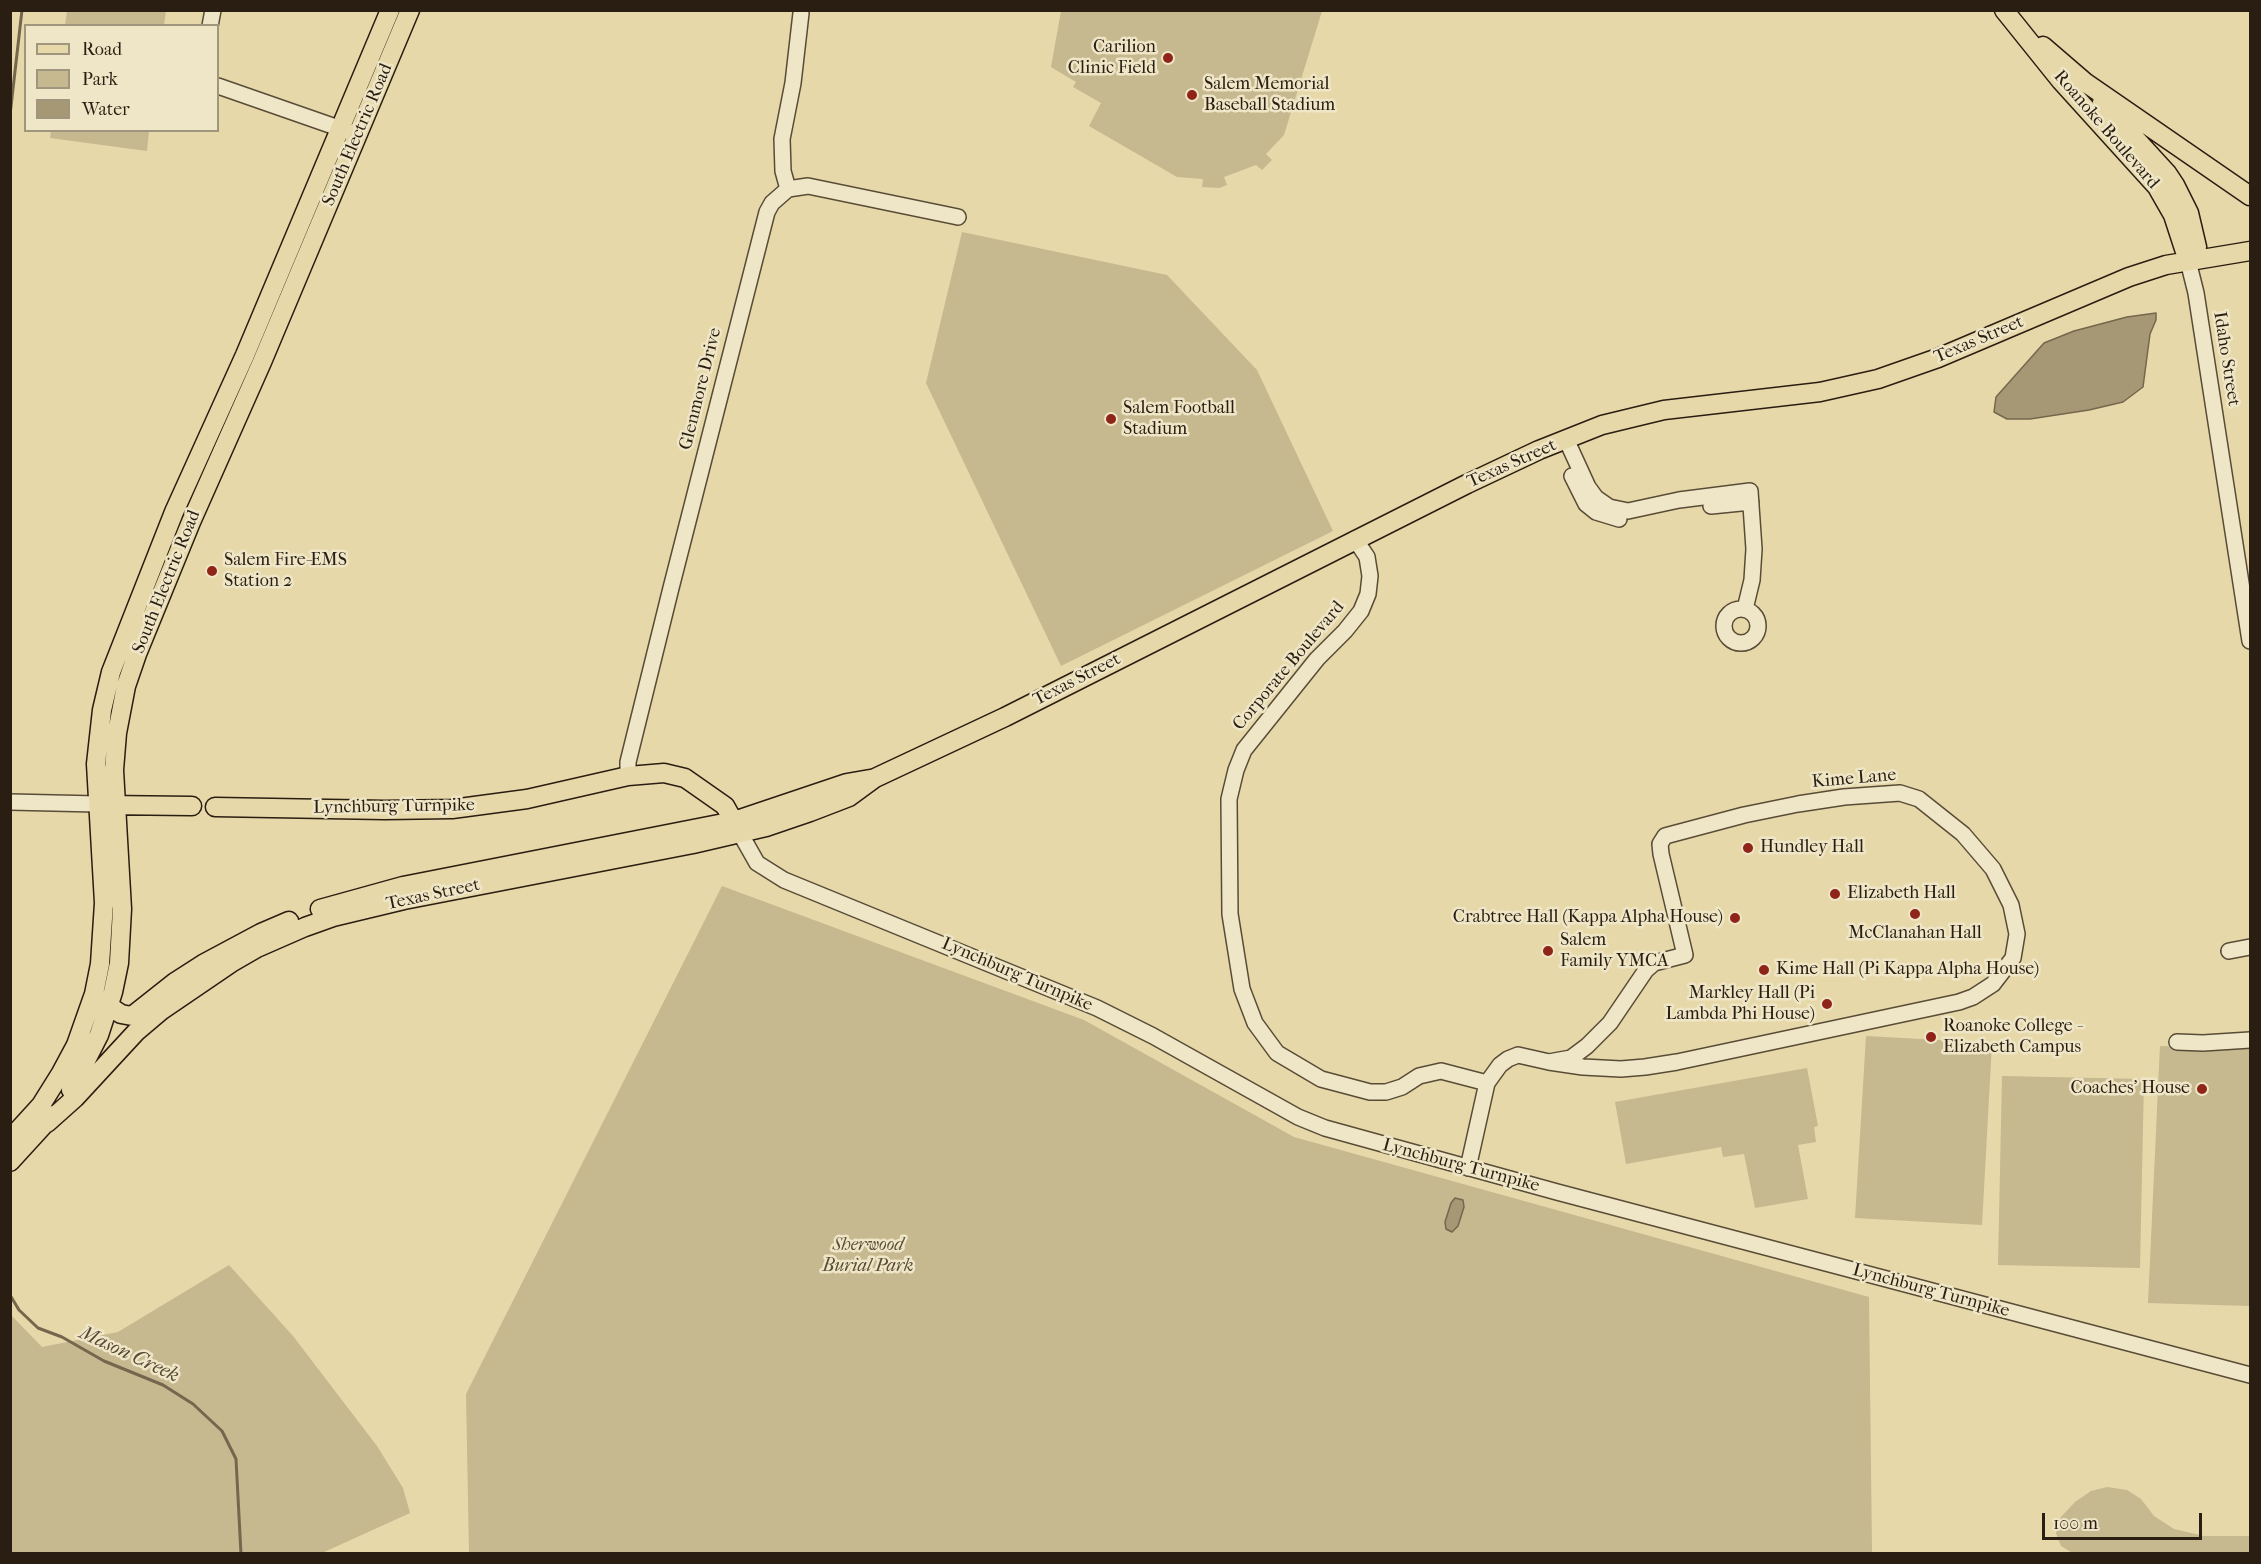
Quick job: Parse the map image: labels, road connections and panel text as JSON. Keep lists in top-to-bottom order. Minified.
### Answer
{"streets":{"main road":["Roanoke Boulevard","South Electric Road","Texas Street","Lynchburg Turnpike"],"street":["Idaho Street","Glenmore Drive","Corporate Boulevard","Kime Lane"]},"crossings":[["Roanoke Boulevard","Texas Street"],["Roanoke Boulevard","Idaho Street"],["South Electric Road","Texas Street"],["Texas Street","Idaho Street"],["Texas Street","Corporate Boulevard"],["Texas Street","Lynchburg Turnpike"],["Glenmore Drive","Lynchburg Turnpike"],["Corporate Boulevard","Kime Lane"],["Kime Lane","Lynchburg Turnpike"]],"water":["Mason Creek"],"parks":["Sherwood Burial Park"],"places":["Carilion Clinic Field","Salem Memorial Baseball Stadium","Salem Football Stadium","Salem Fire-EMS Station 2","Hundley Hall","Elizabeth Hall","McClanahan Hall","Crabtree Hall (Kappa Alpha House)","Salem Family YMCA","Kime Hall (Pi Kappa Alpha House)","Markley Hall (Pi Lambda Phi House)","Roanoke College - Elizabeth Campus","Coaches' House"],"legend":["Road","Park","Water"],"scale_bar":"100 m"}
